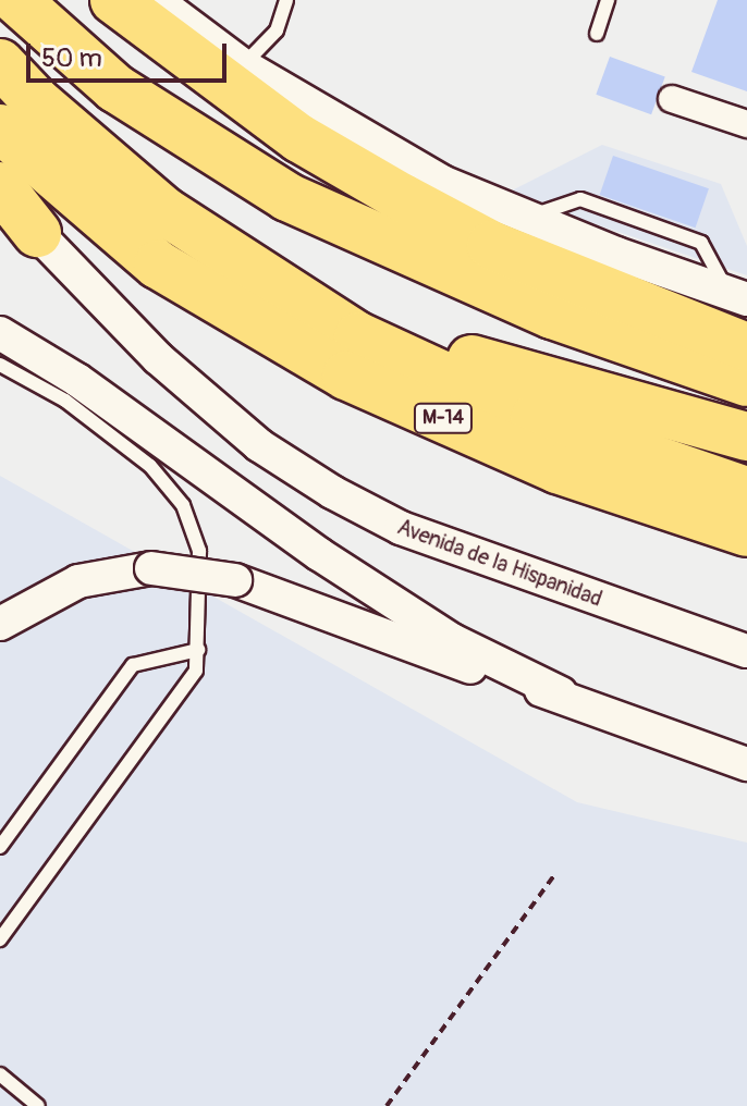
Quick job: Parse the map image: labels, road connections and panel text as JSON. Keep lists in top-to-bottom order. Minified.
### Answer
{"streets":{"highway":["M-14"],"street":["Avenida de la Hispanidad"]},"scale_bar":"50 m"}
